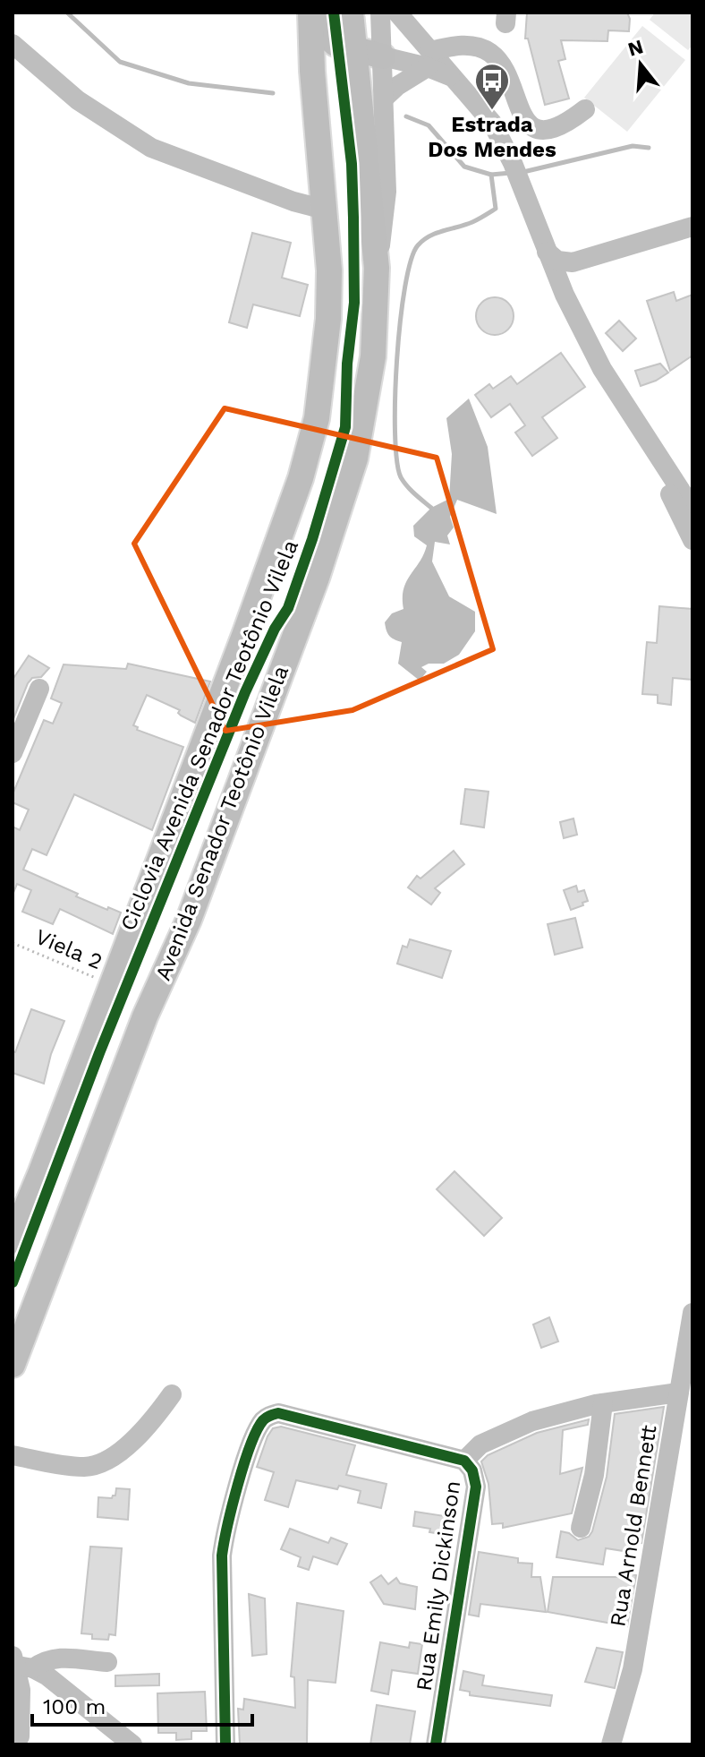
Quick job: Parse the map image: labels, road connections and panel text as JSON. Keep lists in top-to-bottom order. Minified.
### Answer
{"streets":{"main road":["Avenida Senador Teotônio Vilela"],"street":["Rua Arnold Bennett","Rua Emily Dickinson"],"path":["Viela 2"],"cycle path":["Ciclovia Avenida Senador Teotônio Vilela"]},"crossings":[["Avenida Senador Teotônio Vilela","Viela 2"]],"places":{"bus stop":["Estrada Dos Mendes"]},"scale_bar":"100 m","north":"top"}
